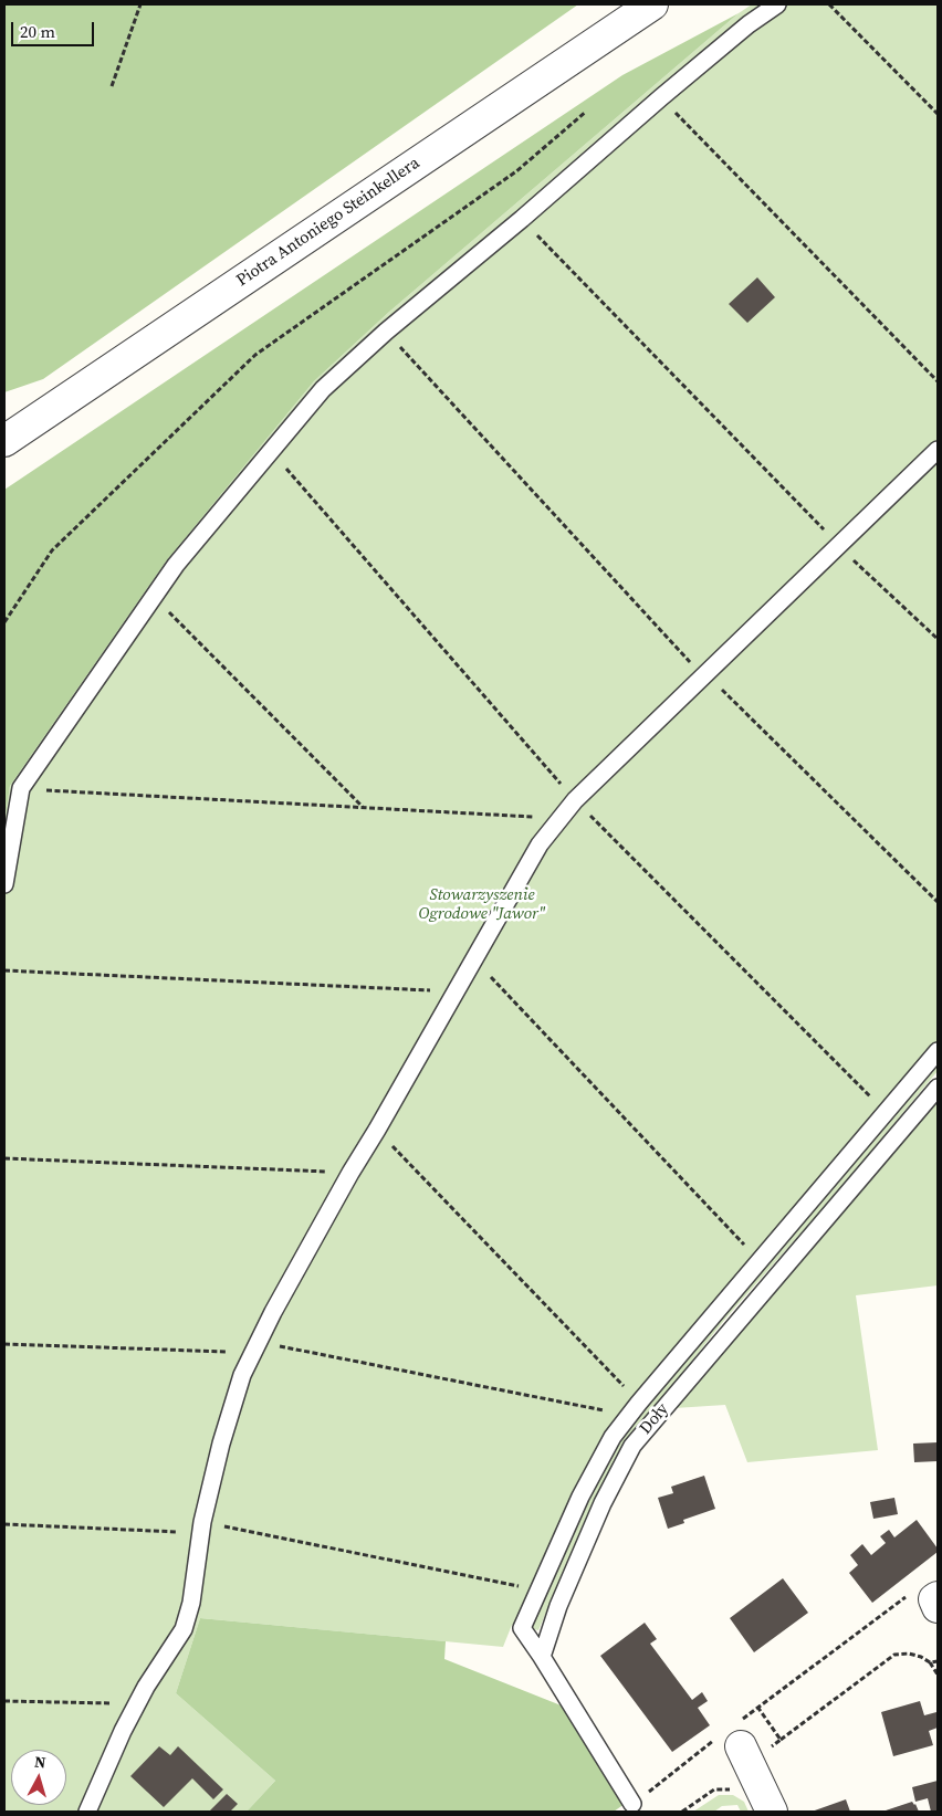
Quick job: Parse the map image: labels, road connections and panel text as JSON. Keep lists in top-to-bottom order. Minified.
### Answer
{"streets":{"street":["Piotra Antoniego Steinkellera"],"lane":["Doły"]},"parks":["Stowarzyszenie Ogrodowe \"Jawor\""],"scale_bar":"20 m","north":"top"}
